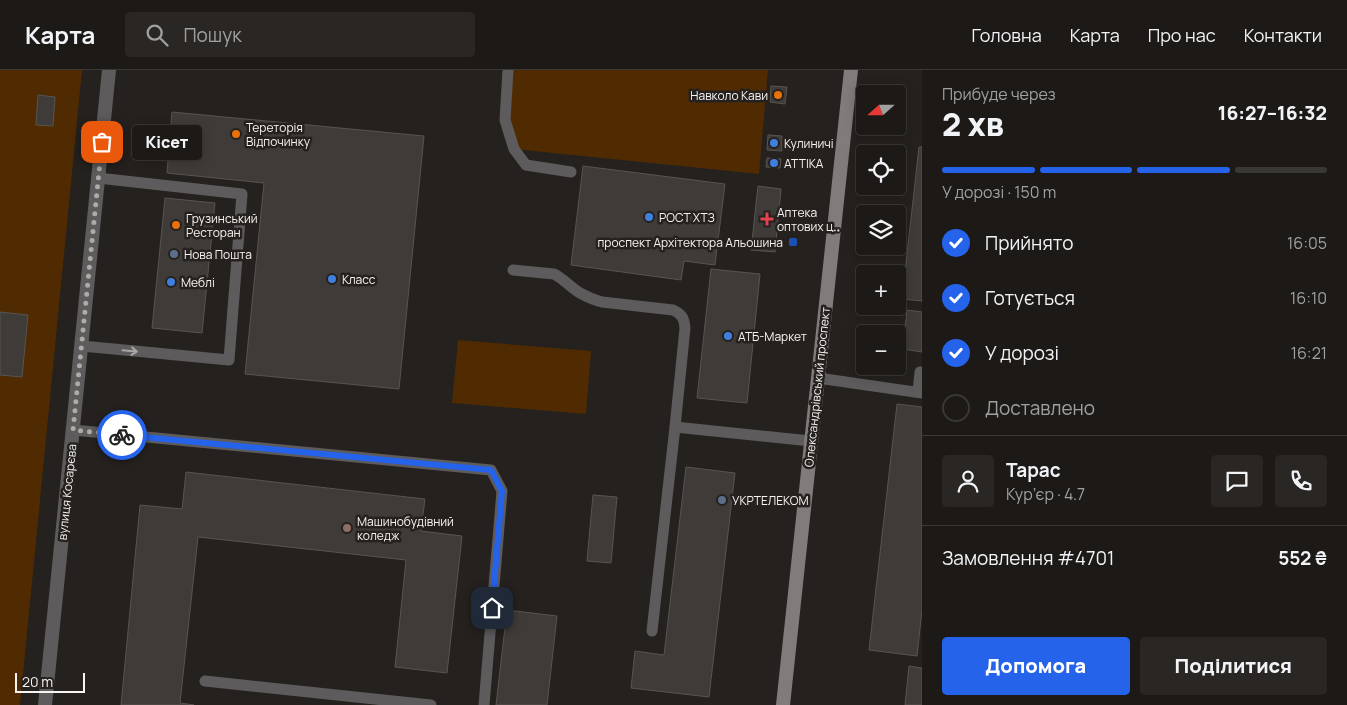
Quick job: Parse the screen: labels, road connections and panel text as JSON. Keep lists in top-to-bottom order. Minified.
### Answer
{"streets":{"main road":["Олександрівський проспект"],"street":["вулиця Косарєва"]},"places":{"other":["Навколо Кави","Тереторія Відпочинку","Кісет","Кулиничі","АТТІКА","РОСТ ХТЗ","Грузинський Ресторан","Нова Пошта","Класс","Меблі","АТБ-Маркет","УКРТЕЛЕКОМ","Машинобудівний коледж"],"health":["Аптека оптових ц‥"],"transit":["проспект Архітектора Альошина"]},"scale_bar":"20 m","north":"left","page":{"header":"Карта","search":"Пошук","nav":["Головна","Карта","Про нас","Контакти"],"heading":["2 хв","Прибуде через","16:27–16:32"],"panel":["Тарас","Кур’єр · 4.7","Замовлення #4701","552 ₴"],"map_buttons":["+","−"],"bubble":"Кісет","bar":"У дорозі · 150 m","list":[["Прийнято","16:05"],["Готується","16:10"],["У дорозі","16:21"],"Доставлено"],"buttons":["Допомога","Поділитися"],"scale":"20 m"}}
